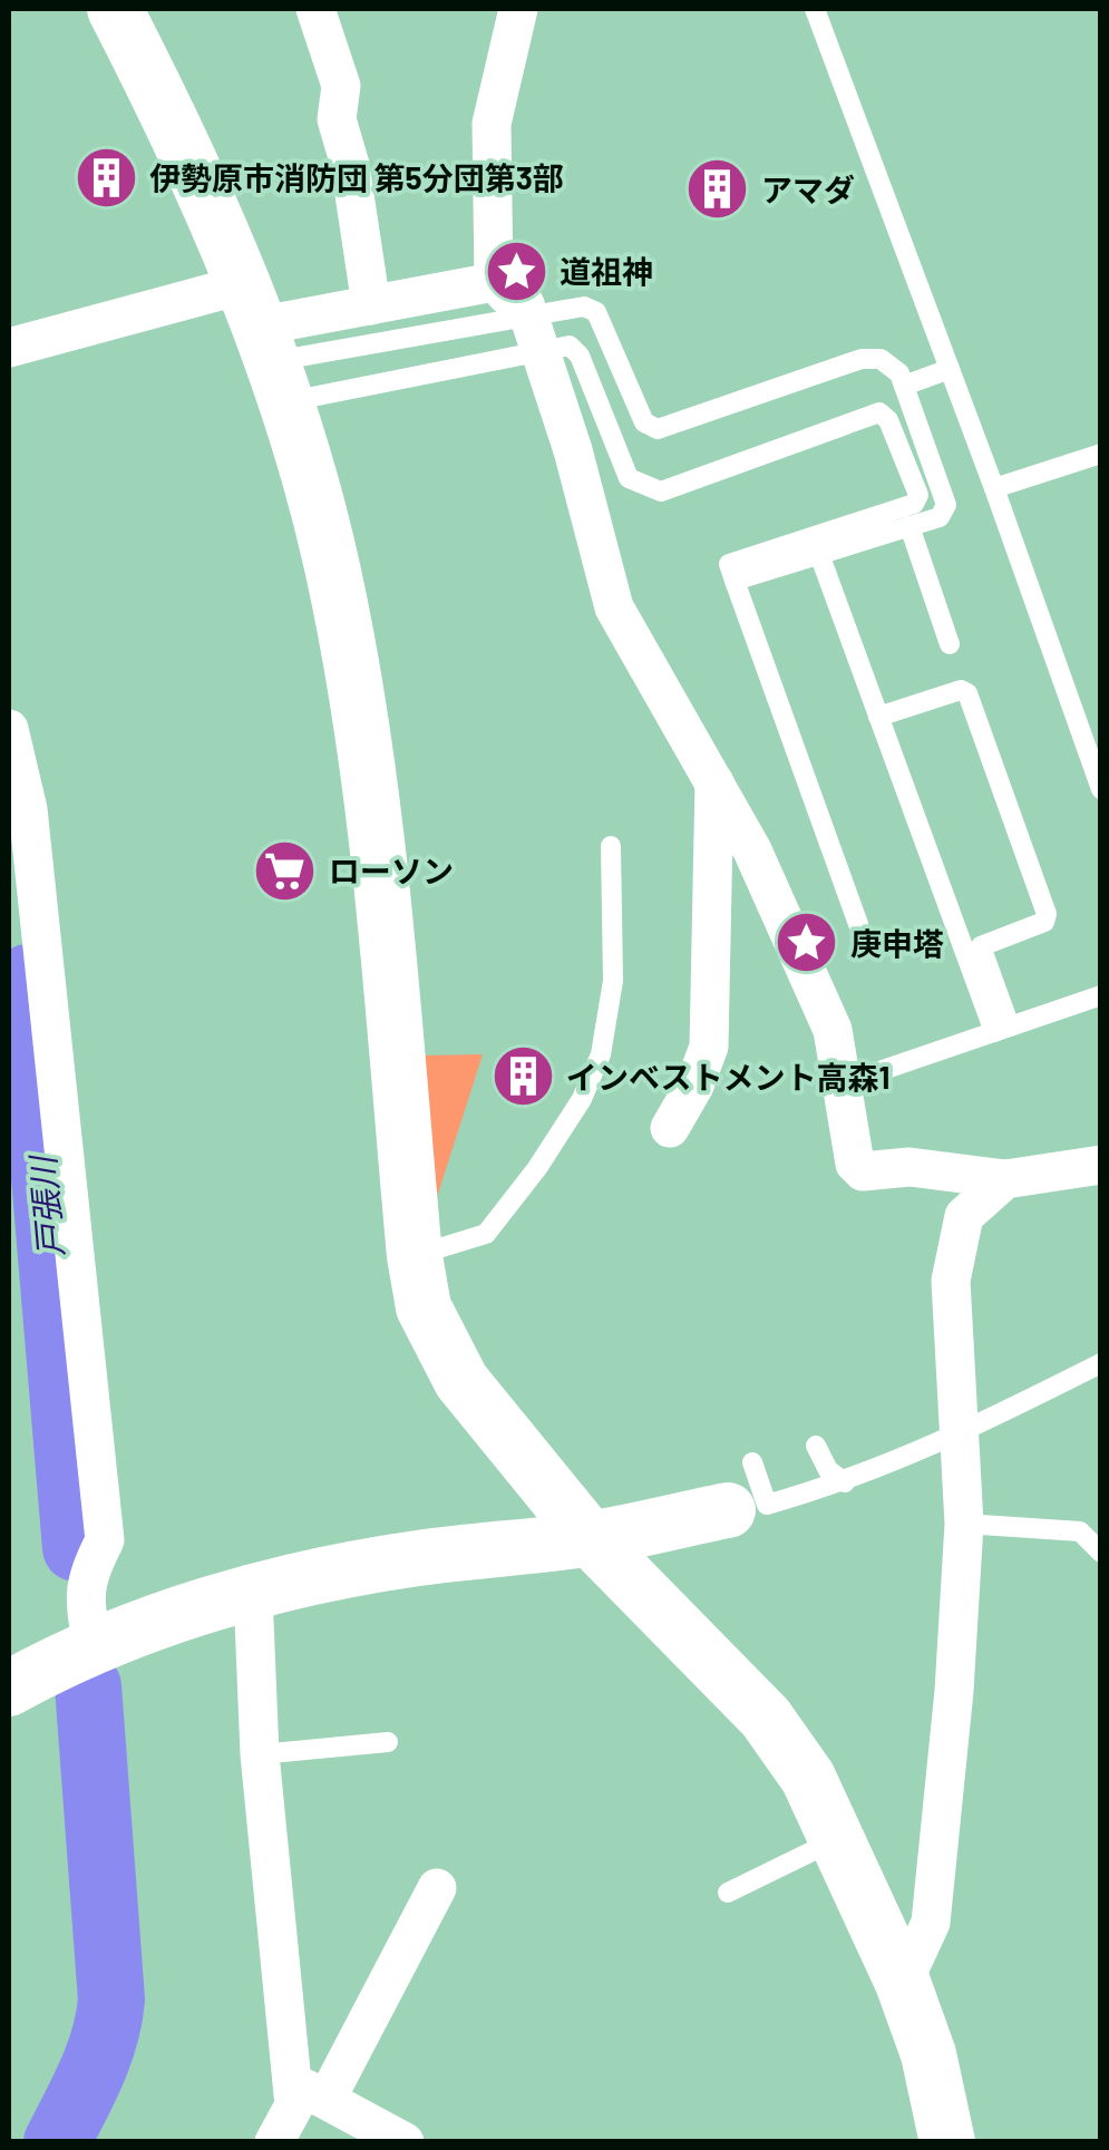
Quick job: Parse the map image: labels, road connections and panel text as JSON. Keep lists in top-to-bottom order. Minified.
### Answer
{"water":["戸張川"],"places":{"building":["伊勢原市消防団 第5分団第3部","アマダ","インベストメント高森1"],"place":["道祖神","庚申塔"],"supermarket":["ローソン"]}}
